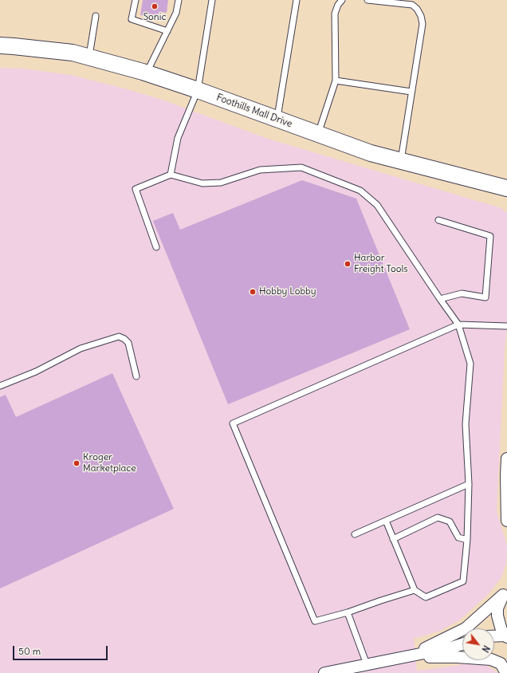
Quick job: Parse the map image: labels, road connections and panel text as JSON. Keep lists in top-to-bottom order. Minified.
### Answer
{"streets":{"main road":["Foothills Mall Drive"]},"places":["Sonic","Harbor Freight Tools","Hobby Lobby","Kroger Marketplace"],"scale_bar":"50 m","north":"bottom right"}
